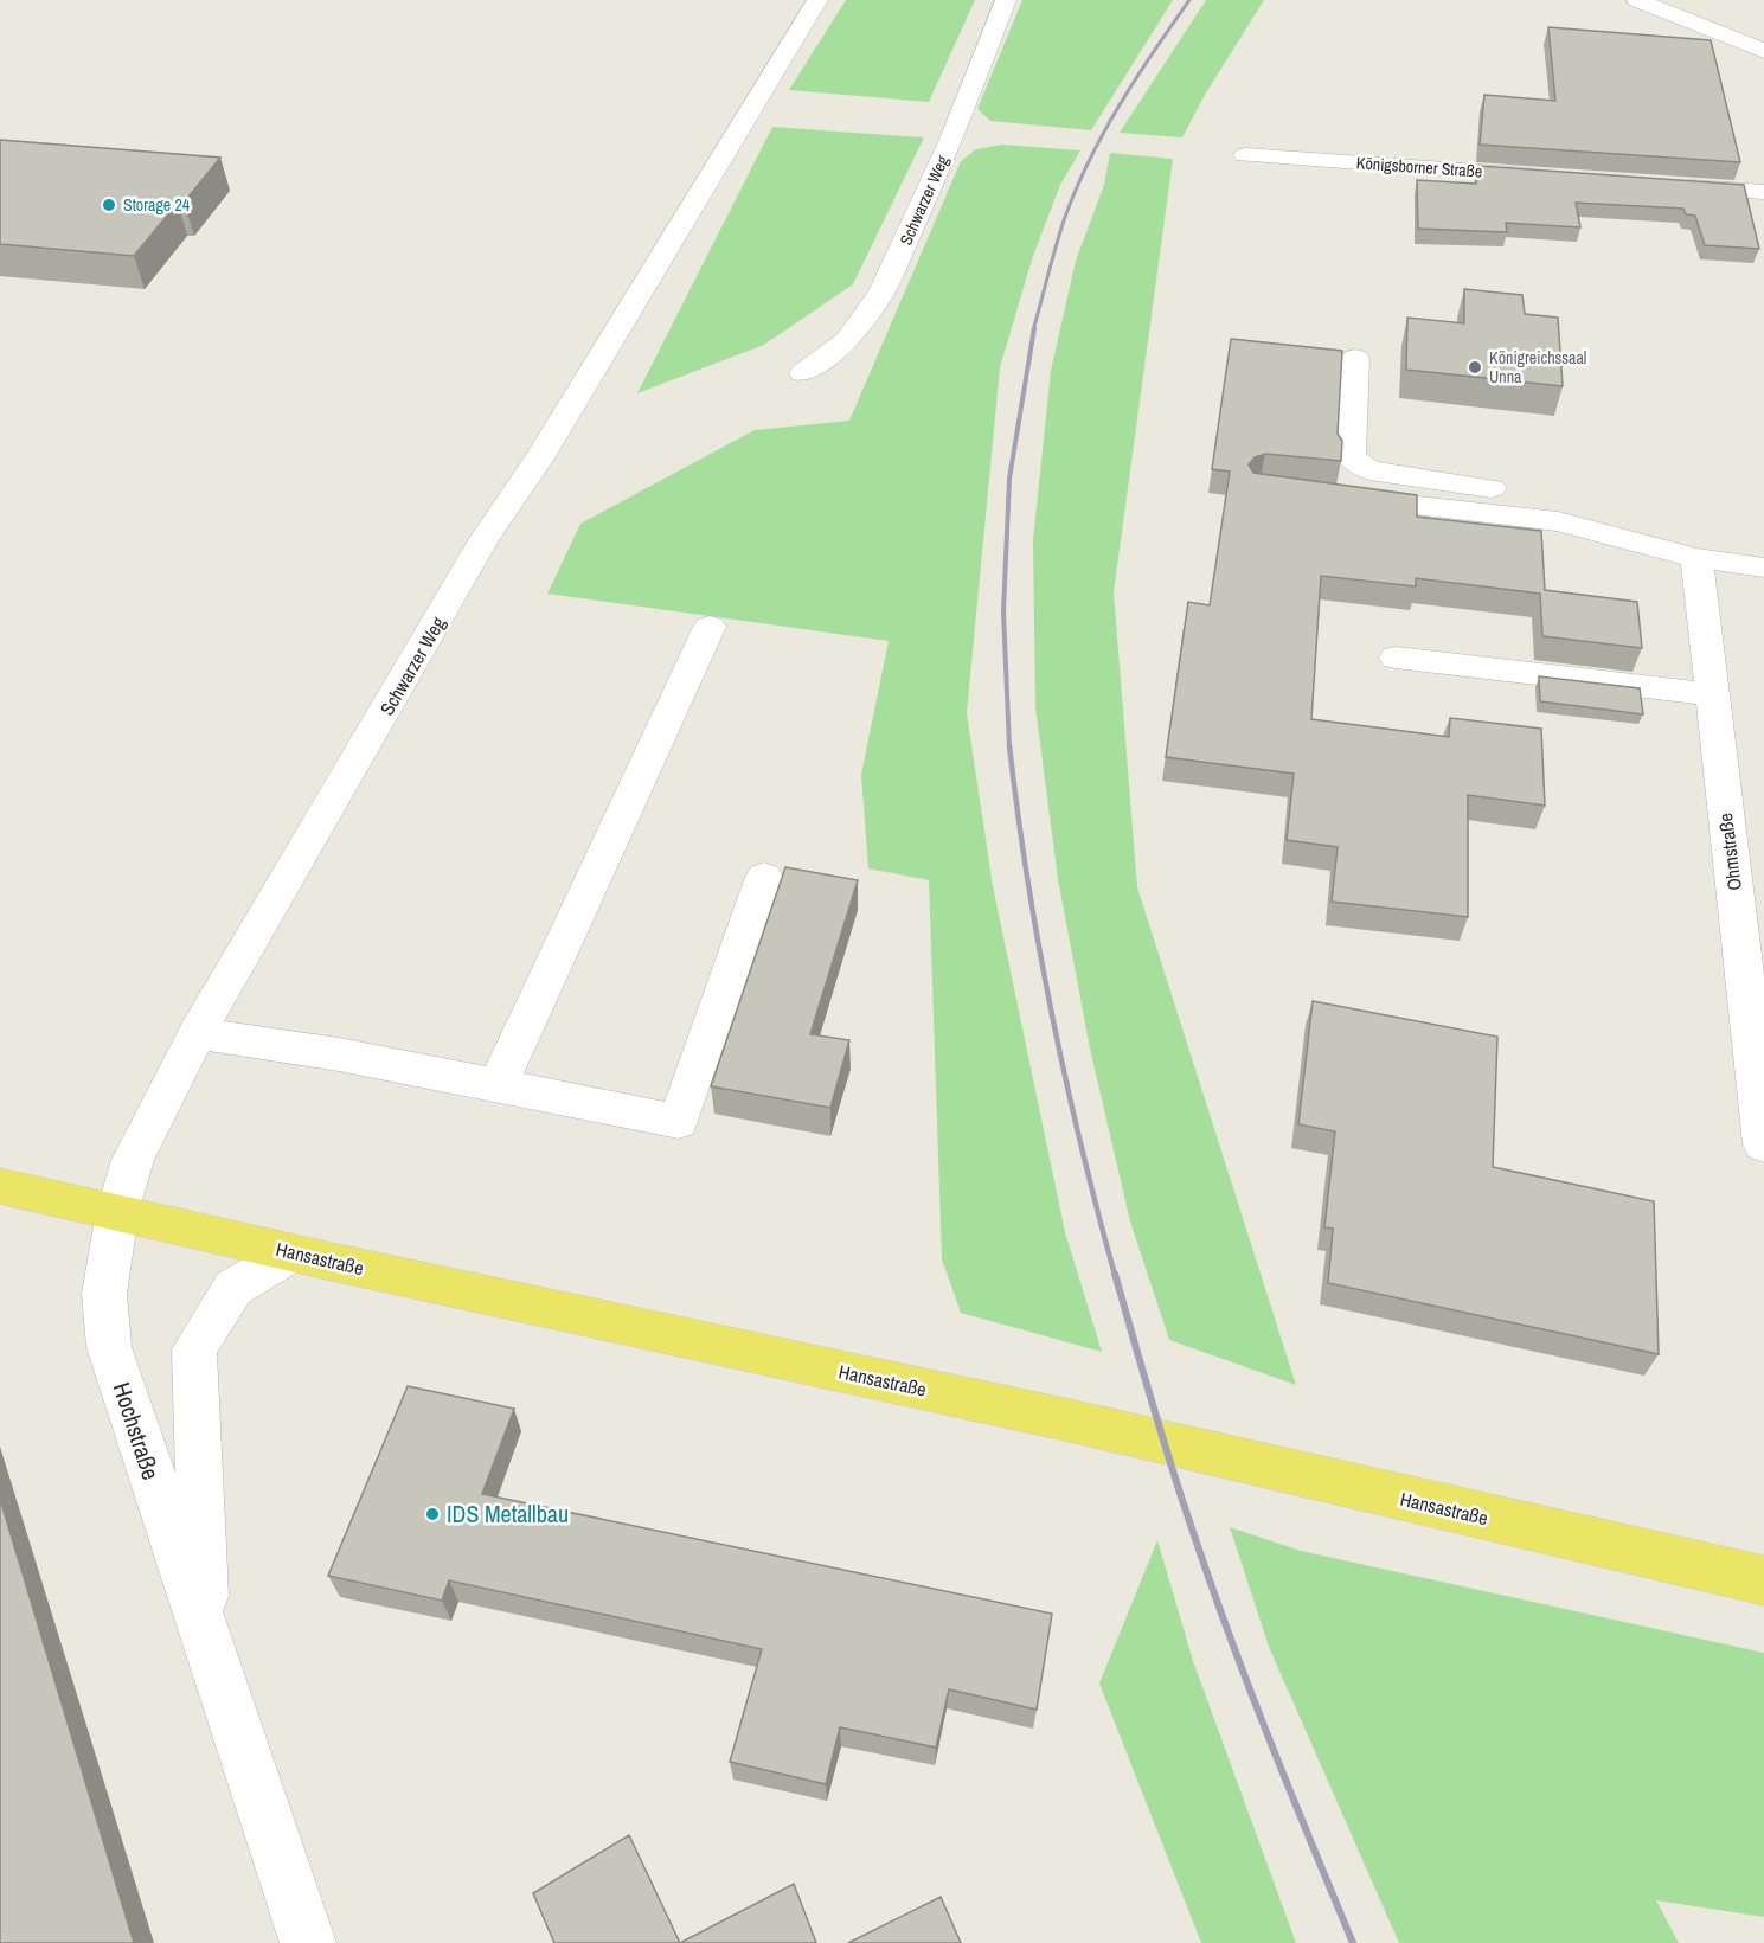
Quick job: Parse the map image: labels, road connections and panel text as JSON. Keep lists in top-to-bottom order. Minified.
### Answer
{"streets":{"main road":["Hansastraße"],"street":["Königsborner Straße","Schwarzer Weg","Ohmstraße","Hochstraße"]},"crossings":[["Schwarzer Weg","Hansastraße"],["Schwarzer Weg","Hochstraße"],["Hansastraße","Hochstraße"]],"places":["Storage 24","Königreichssaal Unna","IDS Metallbau"]}
